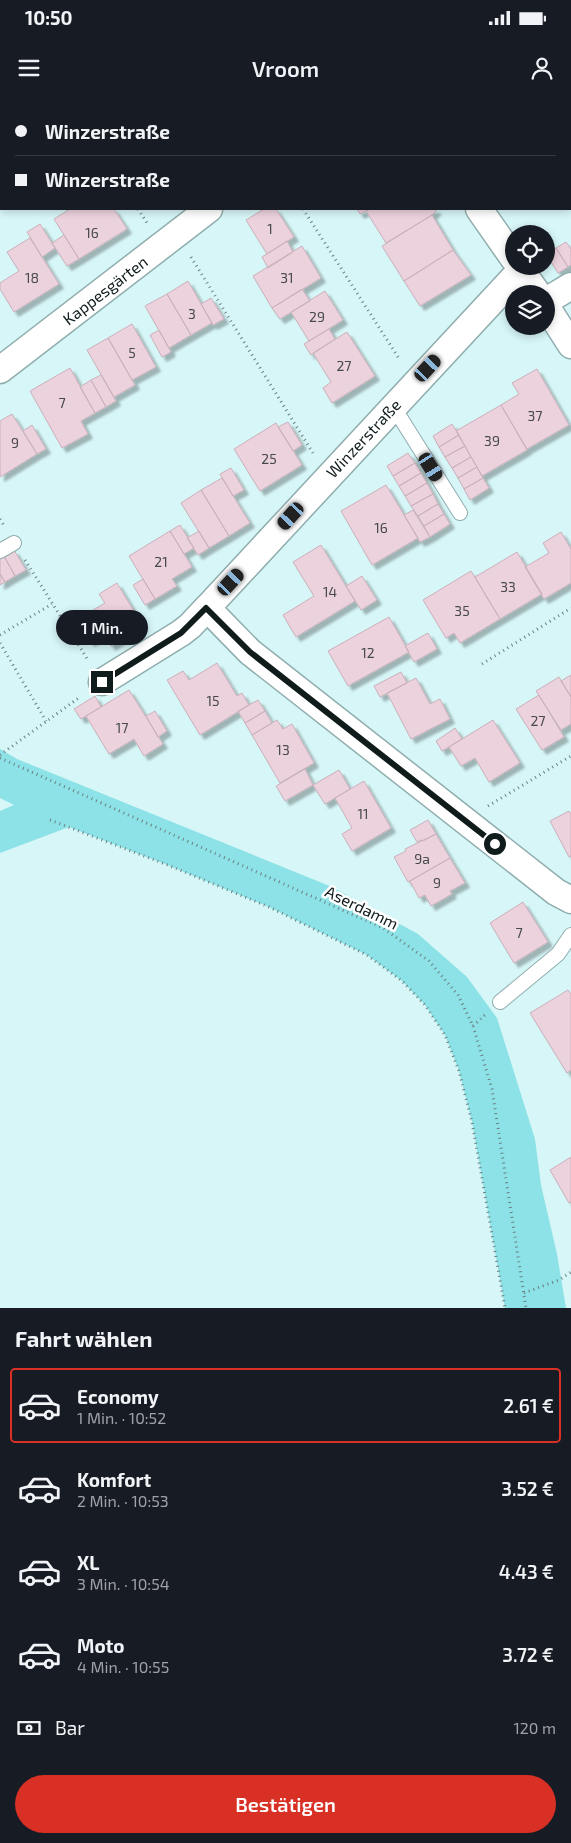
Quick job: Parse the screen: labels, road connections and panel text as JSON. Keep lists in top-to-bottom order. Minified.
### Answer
{"streets":{"street":["Kappesgärten","Winzerstraße"],"path":["Aserdamm"]},"house_numbers":["1","16","18","31","3","29","5","27","7","37","39","9","25","16","21","33","14","35","12","15","27","17","13","11","9a","9","7"],"page":{"status":"10:50","header":"Vroom","banner":["Winzerstraße","Winzerstraße"],"bubble":"1 Min.","heading":"Fahrt wählen","list":[{"name":"Economy","note":"1 Min. · 10:52","value":"2.61 €"},{"name":"Komfort","note":"2 Min. · 10:53","value":"3.52 €"},{"name":"XL","note":"3 Min. · 10:54","value":"4.43 €"},{"name":"Moto","note":"4 Min. · 10:55","value":"3.72 €"}],"pay":["Bar","120 m"],"buttons":"Bestätigen"}}
